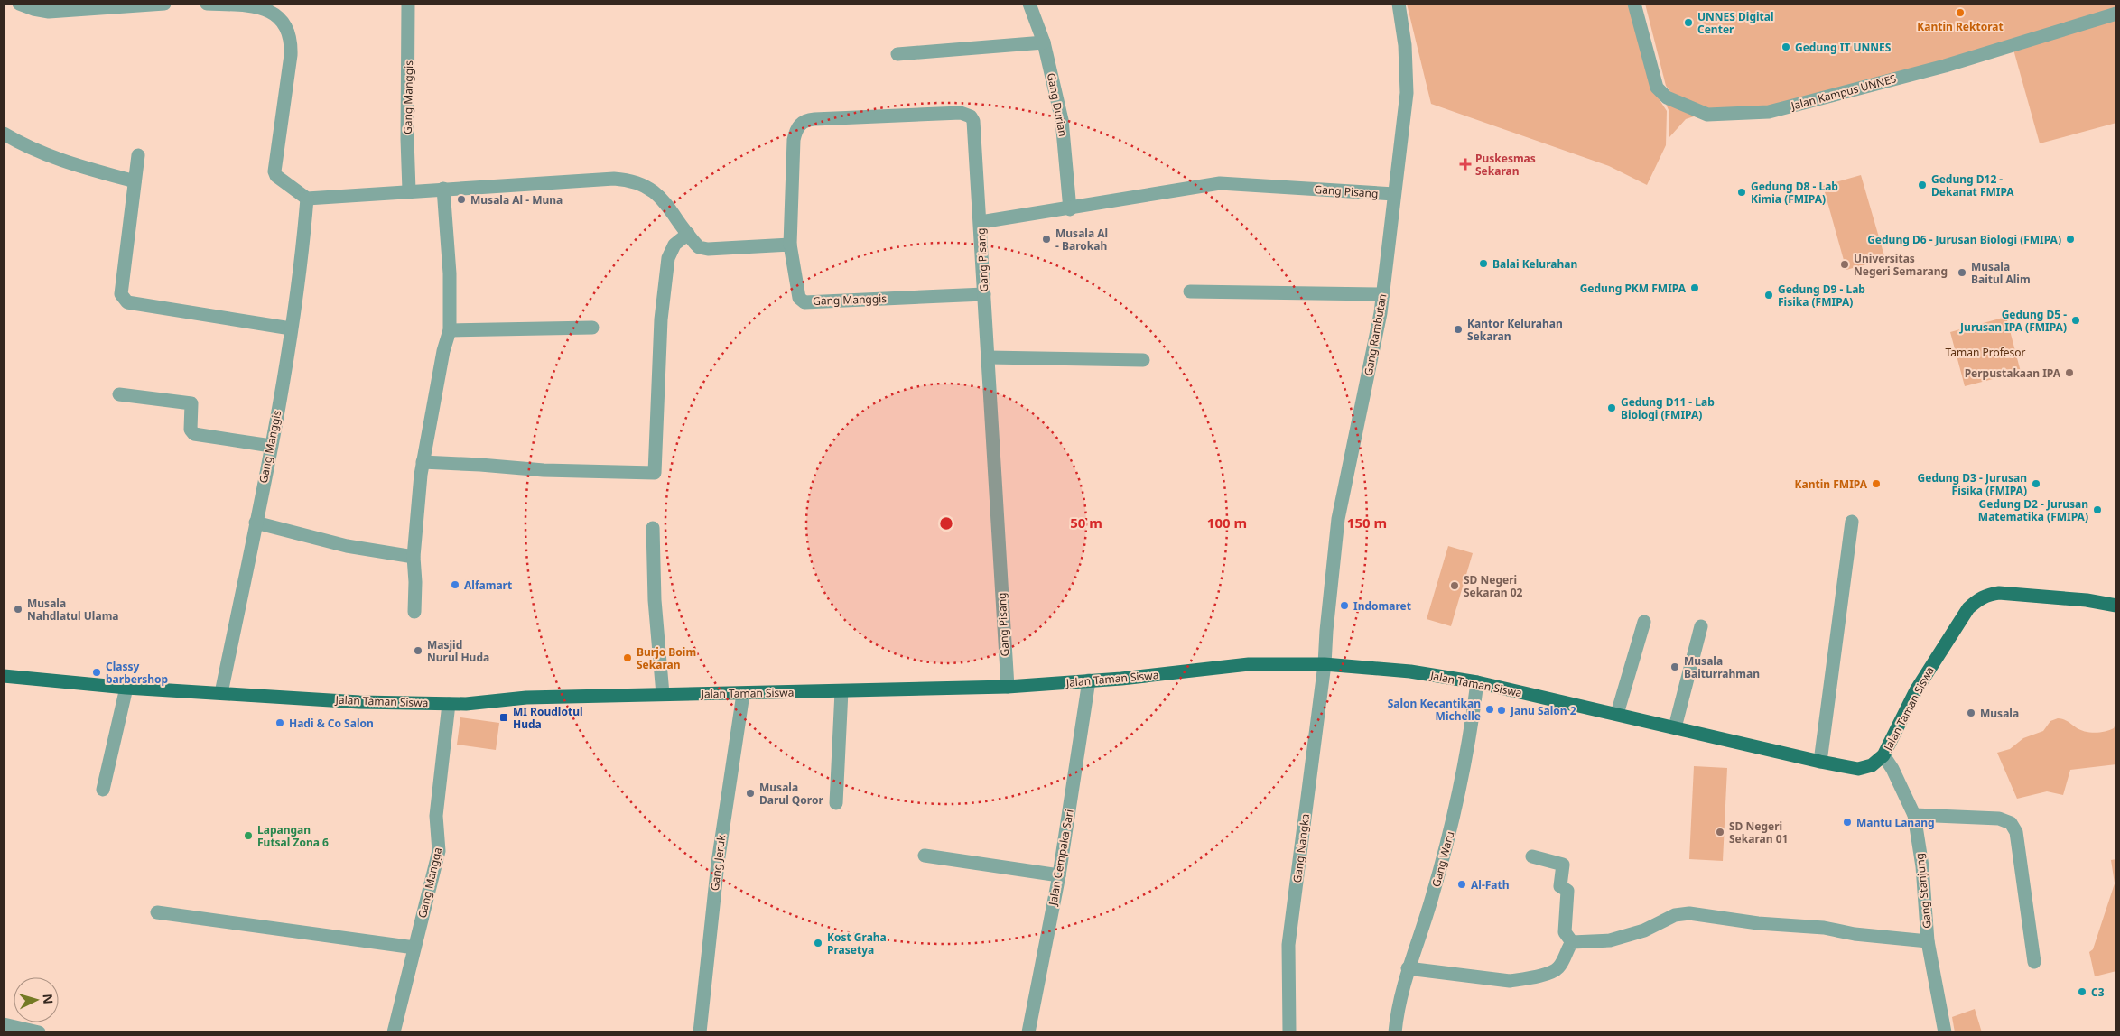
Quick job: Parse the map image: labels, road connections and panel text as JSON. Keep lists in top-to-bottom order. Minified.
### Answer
{"streets":{"main road":["Jalan Taman Siswa"],"street":["Jalan Kampus UNNES","Gang Manggis","Gang Durian","Gang Pisang","Gang Rambutan","Gang Nangka","Jalan Cempaka Sari","Gang Waru","Gang Jeruk","Gang Mangga","Gang Stanjung"]},"crossings":[["Gang Manggis","Gang Pisang"],["Gang Manggis","Jalan Taman Siswa"],["Gang Durian","Gang Pisang"],["Gang Pisang","Gang Rambutan"],["Gang Pisang","Jalan Taman Siswa"],["Gang Rambutan","Jalan Taman Siswa"],["Gang Rambutan","Gang Nangka"],["Jalan Taman Siswa","Gang Nangka"],["Jalan Taman Siswa","Jalan Cempaka Sari"],["Jalan Taman Siswa","Gang Waru"],["Jalan Taman Siswa","Gang Jeruk"],["Jalan Taman Siswa","Gang Mangga"],["Jalan Taman Siswa","Gang Stanjung"]],"parks":["Taman Profesor"],"places":{"other":["Kantin Rektorat","UNNES Digital Center","Gedung IT UNNES","Gedung D12 - Dekanat FMIPA","Gedung D8 - Lab Kimia (FMIPA)","Musala Al - Muna","Musala Al - Barokah","Gedung D6 - Jurusan Biologi (FMIPA)","Balai Kelurahan","Universitas Negeri Semarang","Musala Baitul Alim","Gedung PKM FMIPA","Gedung D9 - Lab Fisika (FMIPA)","Gedung D5 - Jurusan IPA (FMIPA)","Kantor Kelurahan Sekaran","Perpustakaan IPA","Gedung D11 - Lab Biologi (FMIPA)","Kantin FMIPA","Gedung D3 - Jurusan Fisika (FMIPA)","Gedung D2 - Jurusan Matematika (FMIPA)","Alfamart","SD Negeri Sekaran 02","Indomaret","Musala Nahdlatul Ulama","Masjid Nurul Huda","Burjo Boim Sekaran","Musala Baiturrahman","Classy barbershop","Salon Kecantikan Michelle","Janu Salon 2","Musala","Hadi & Co Salon","Musala Darul Qoror","Mantu Lanang","SD Negeri Sekaran 01","Lapangan Futsal Zona 6","Al-Fath","Kost Graha Prasetya","C3"],"health":["Puskesmas Sekaran"],"transit":["MI Roudlotul Huda"]},"north":"right","rings":["50 m","100 m","150 m"]}
